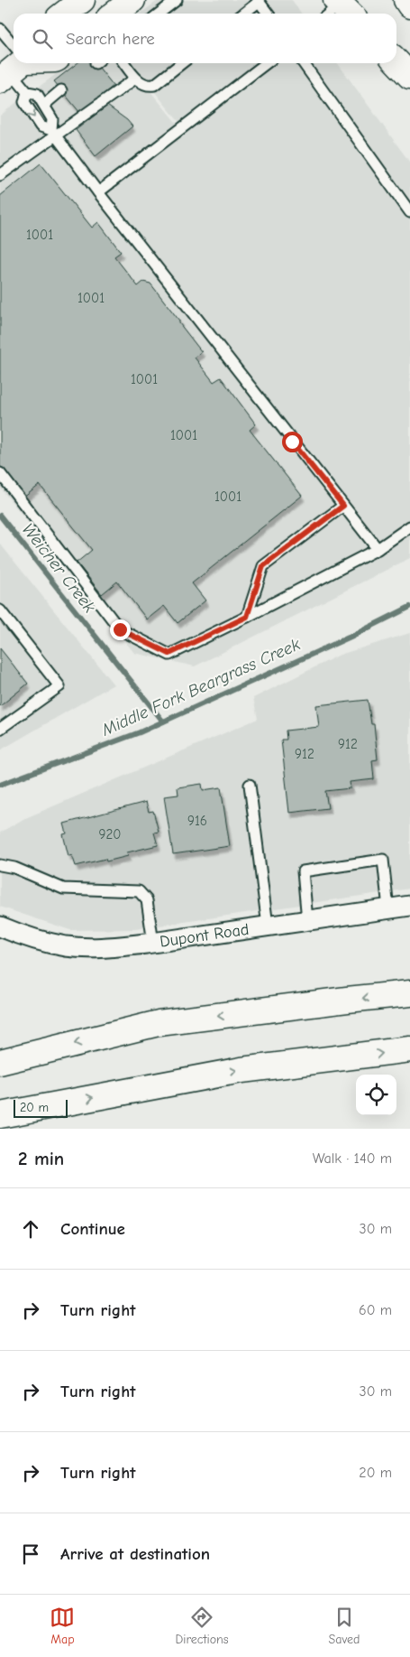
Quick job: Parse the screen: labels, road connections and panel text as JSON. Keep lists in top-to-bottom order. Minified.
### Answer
{"streets":{"street":["Dupont Road"]},"water":["Weicher Creek","Middle Fork Beargrass Creek"],"house_numbers":["1001","1001","1001","1001","1001","912","912","916","920"],"scale_bar":"20 m","page":{"search":"Search here","scale":"20 m","heading":["2 min","Walk · 140 m"],"list":[["Continue","30 m"],["Turn right","60 m"],["Turn right","30 m"],["Turn right","20 m"],"Arrive at destination"],"nav":["Map","Directions","Saved"]}}
